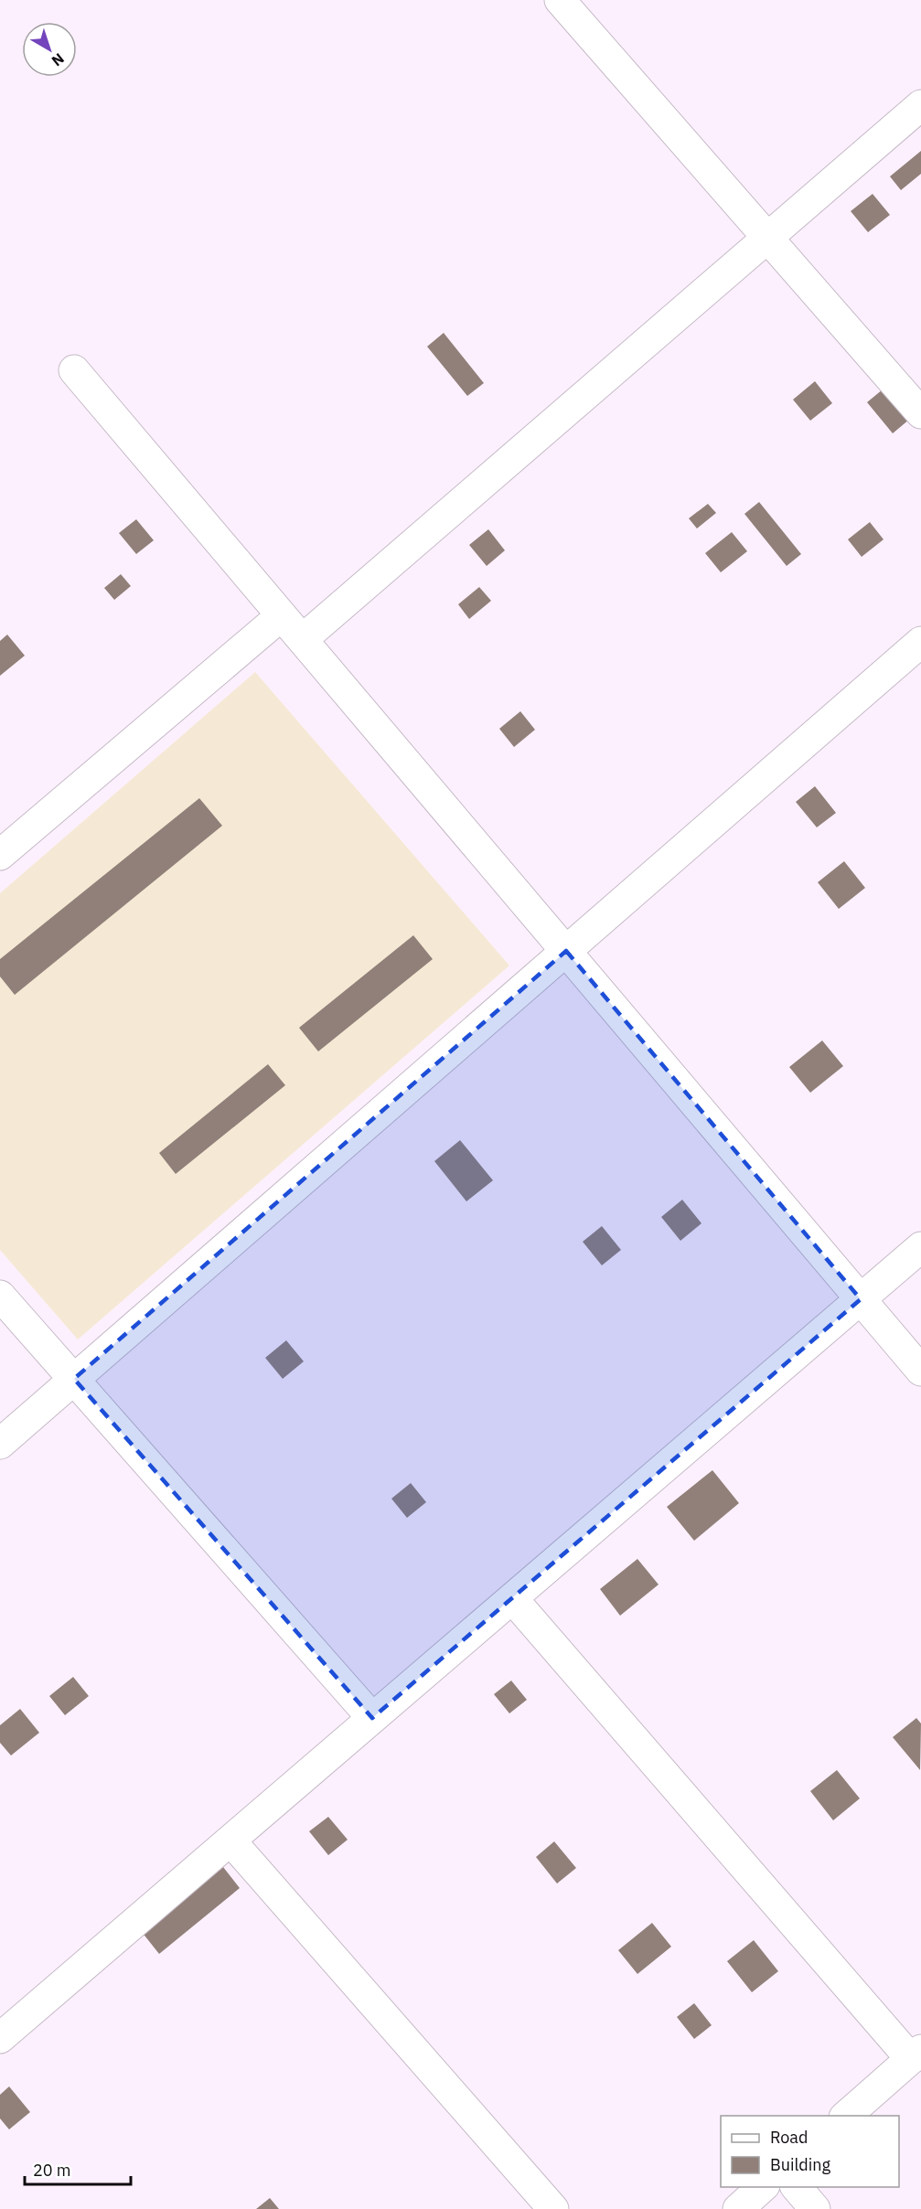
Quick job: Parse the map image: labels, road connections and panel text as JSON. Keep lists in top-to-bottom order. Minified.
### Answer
{"legend":["Road","Building"],"scale_bar":"20 m","north":"bottom right"}
